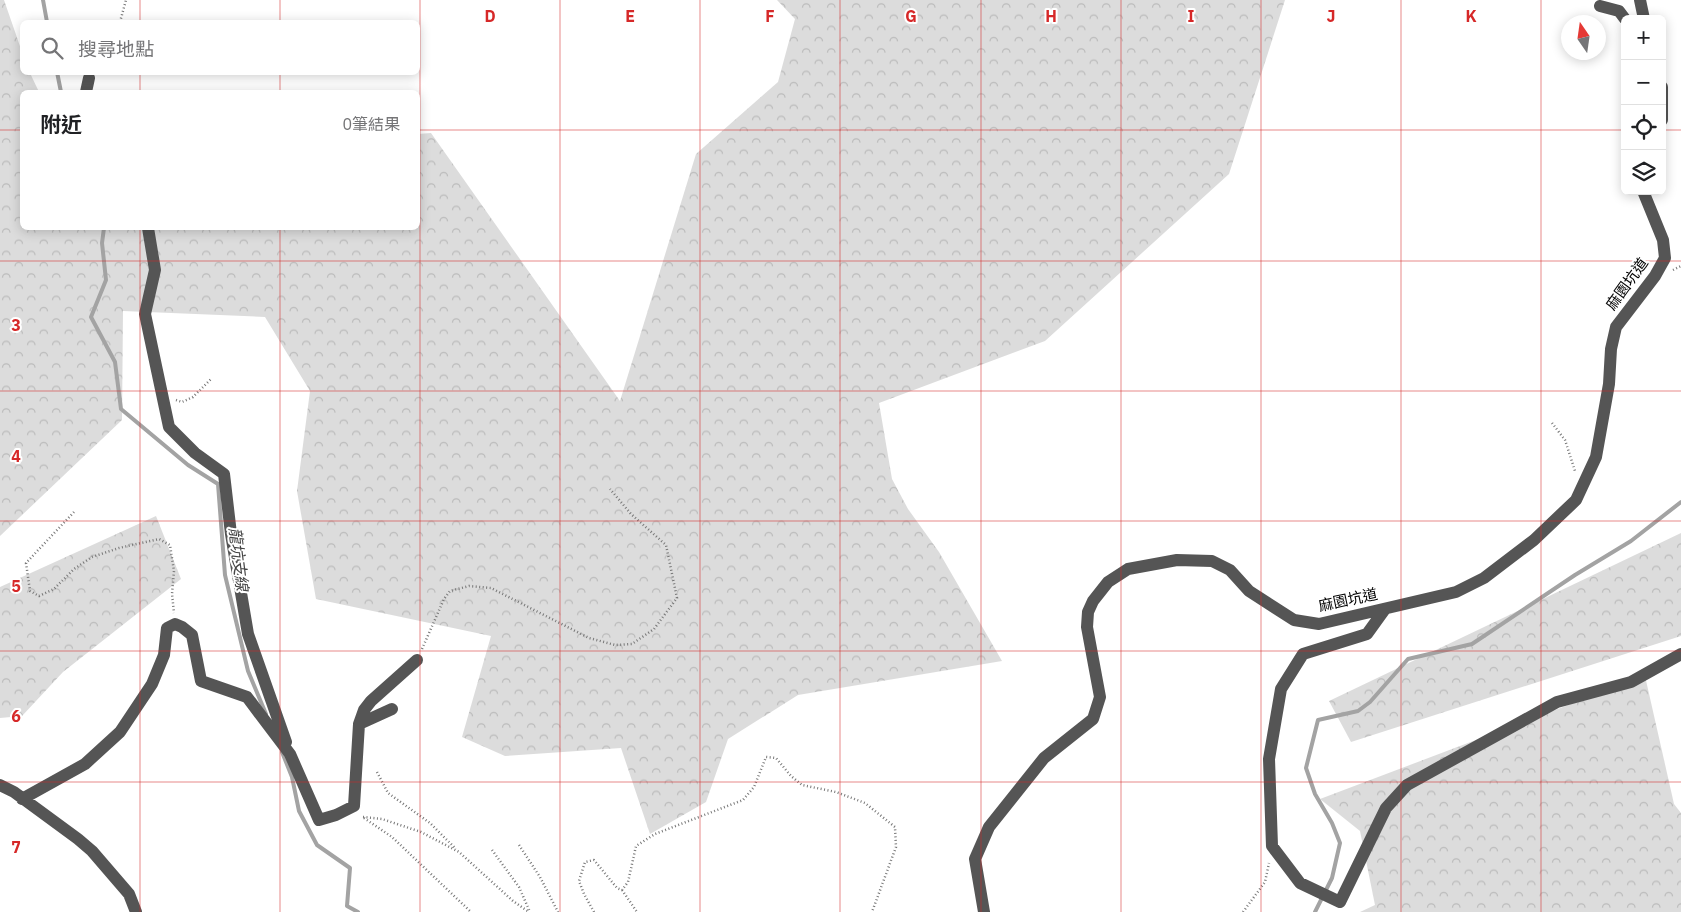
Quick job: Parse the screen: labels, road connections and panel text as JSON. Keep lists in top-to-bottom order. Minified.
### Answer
{"streets":{"street":["麻園坑道"]},"water":["龍坑支線"],"north":"top","page":{"map_buttons":["+","−"],"search":"搜尋地點","heading":["附近","0筆結果"]},"grid":{"columns":["D","E","F","G","H","I","J","K"],"rows":["3","4","5","6","7"]}}
